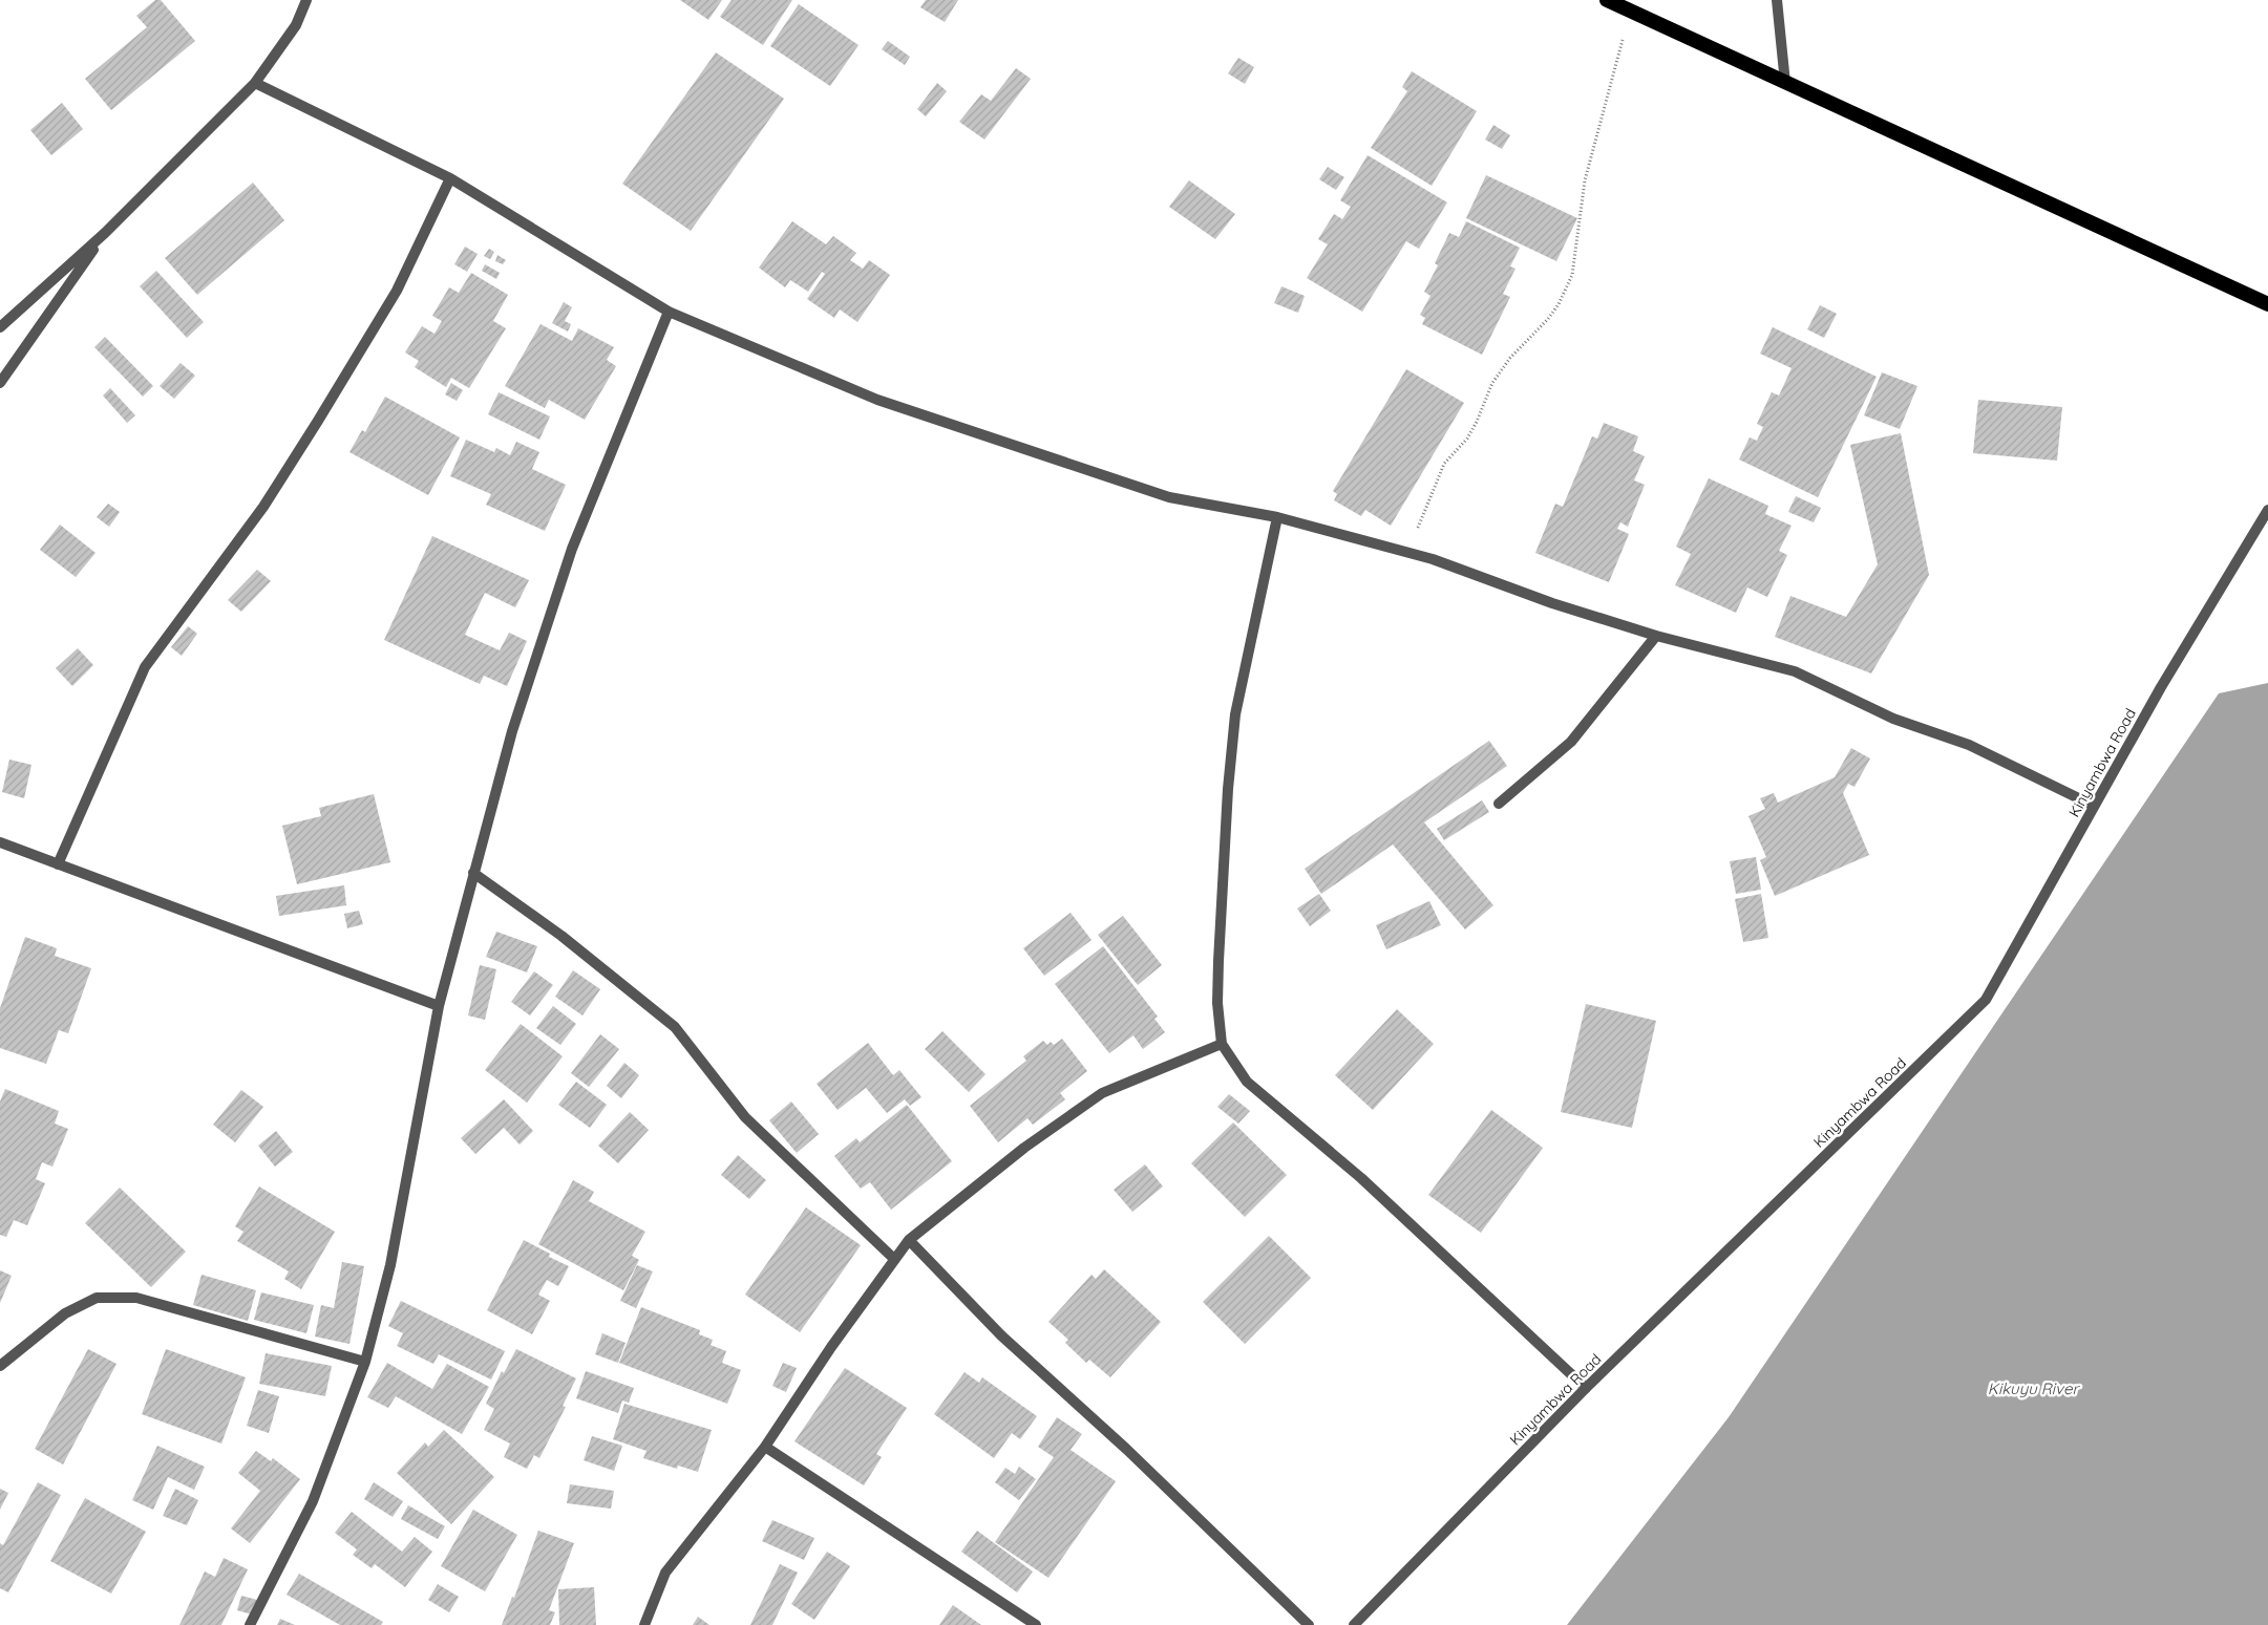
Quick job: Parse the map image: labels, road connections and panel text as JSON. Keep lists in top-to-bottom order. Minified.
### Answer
{"streets":{"street":["Kinyambwa Road"]},"water":["Kikuyu River"]}
